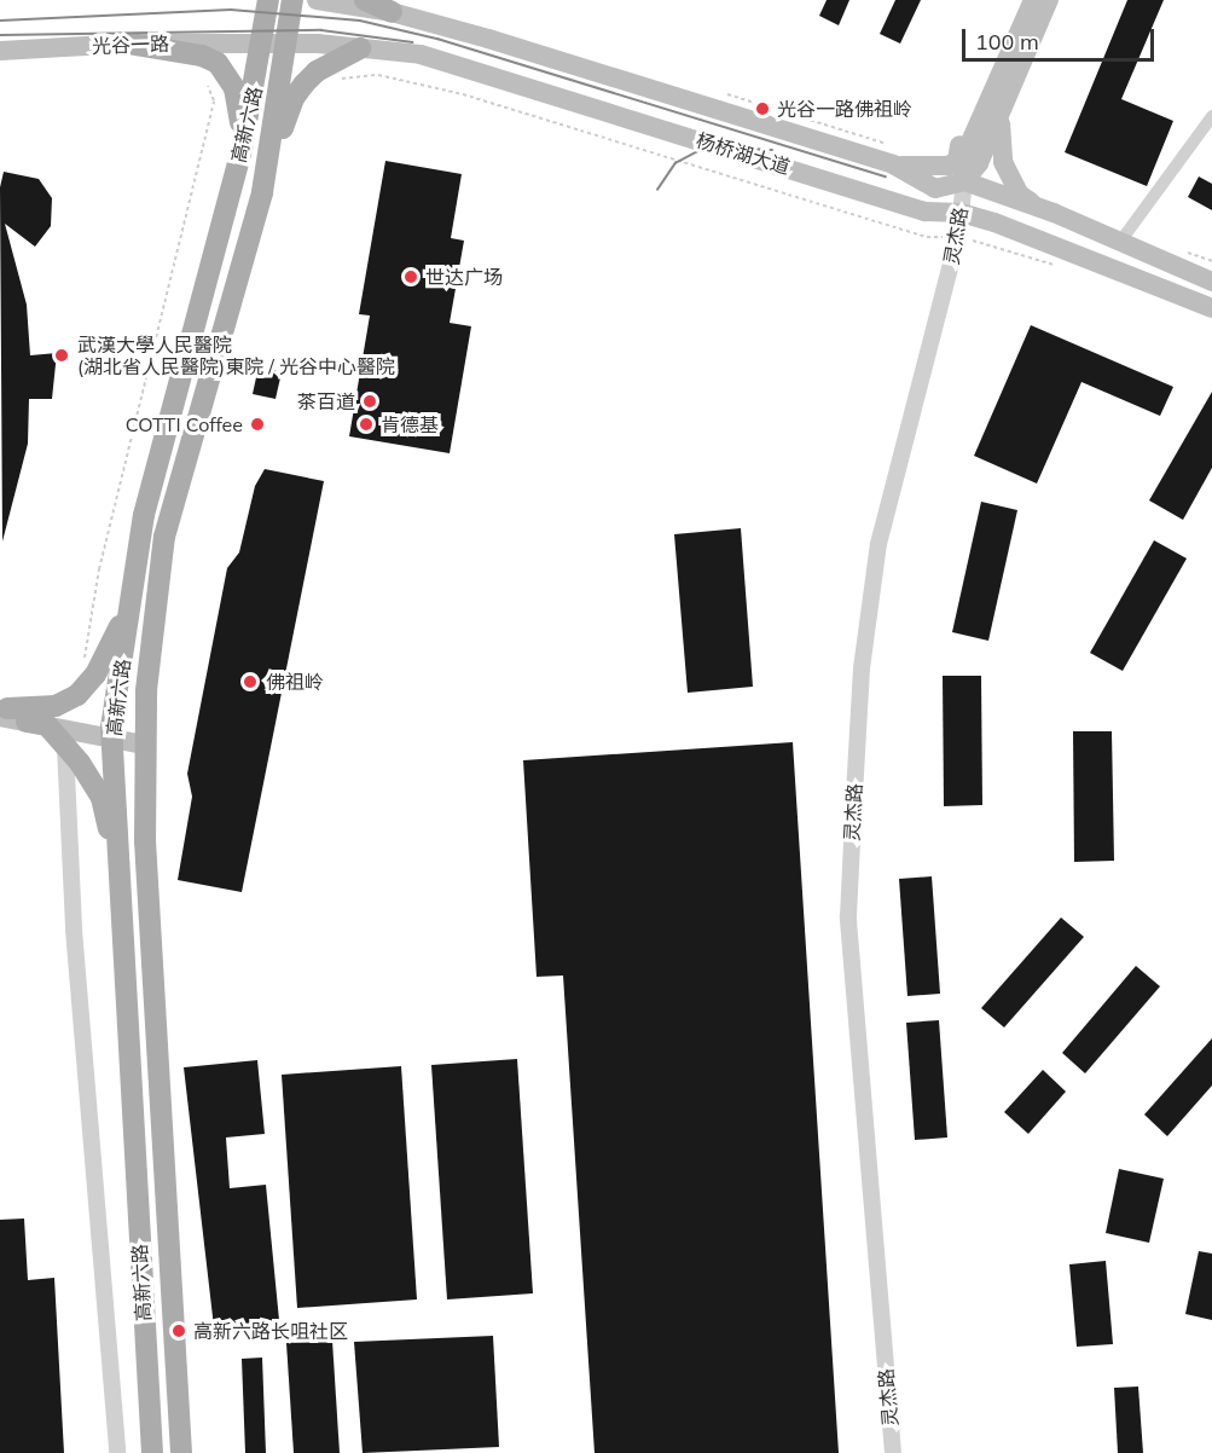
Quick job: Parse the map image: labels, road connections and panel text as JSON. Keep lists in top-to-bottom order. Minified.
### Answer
{"streets":{"main road":["光谷一路","高新六路","杨桥湖大道"],"street":["灵杰路"]},"crossings":[["光谷一路","高新六路"],["光谷一路","杨桥湖大道"],["高新六路","杨桥湖大道"],["杨桥湖大道","灵杰路"]],"places":["光谷一路佛祖岭","世达广场","武漢大學人民醫院 (湖北省人民醫院)東院 / 光谷中心醫院","茶百道","COTTI Coffee","肯德基","佛祖岭","高新六路长咀社区"],"scale_bar":"100 m"}
